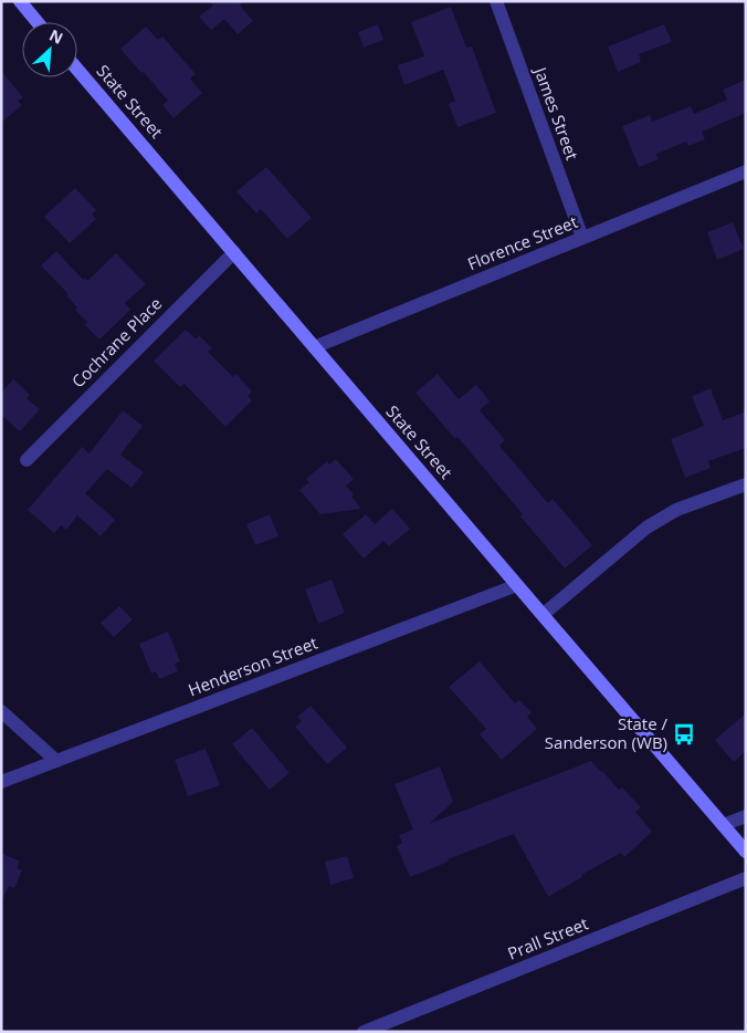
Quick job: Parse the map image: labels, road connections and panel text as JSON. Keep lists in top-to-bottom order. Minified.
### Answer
{"streets":{"main road":["State Street"],"street":["James Street","Florence Street","Cochrane Place","Henderson Street","Prall Street"]},"crossings":[["State Street","Florence Street"],["State Street","Cochrane Place"],["State Street","Henderson Street"],["James Street","Florence Street"]],"places":{"bus stop":["State / Sanderson (WB)"]},"north":"top right"}
